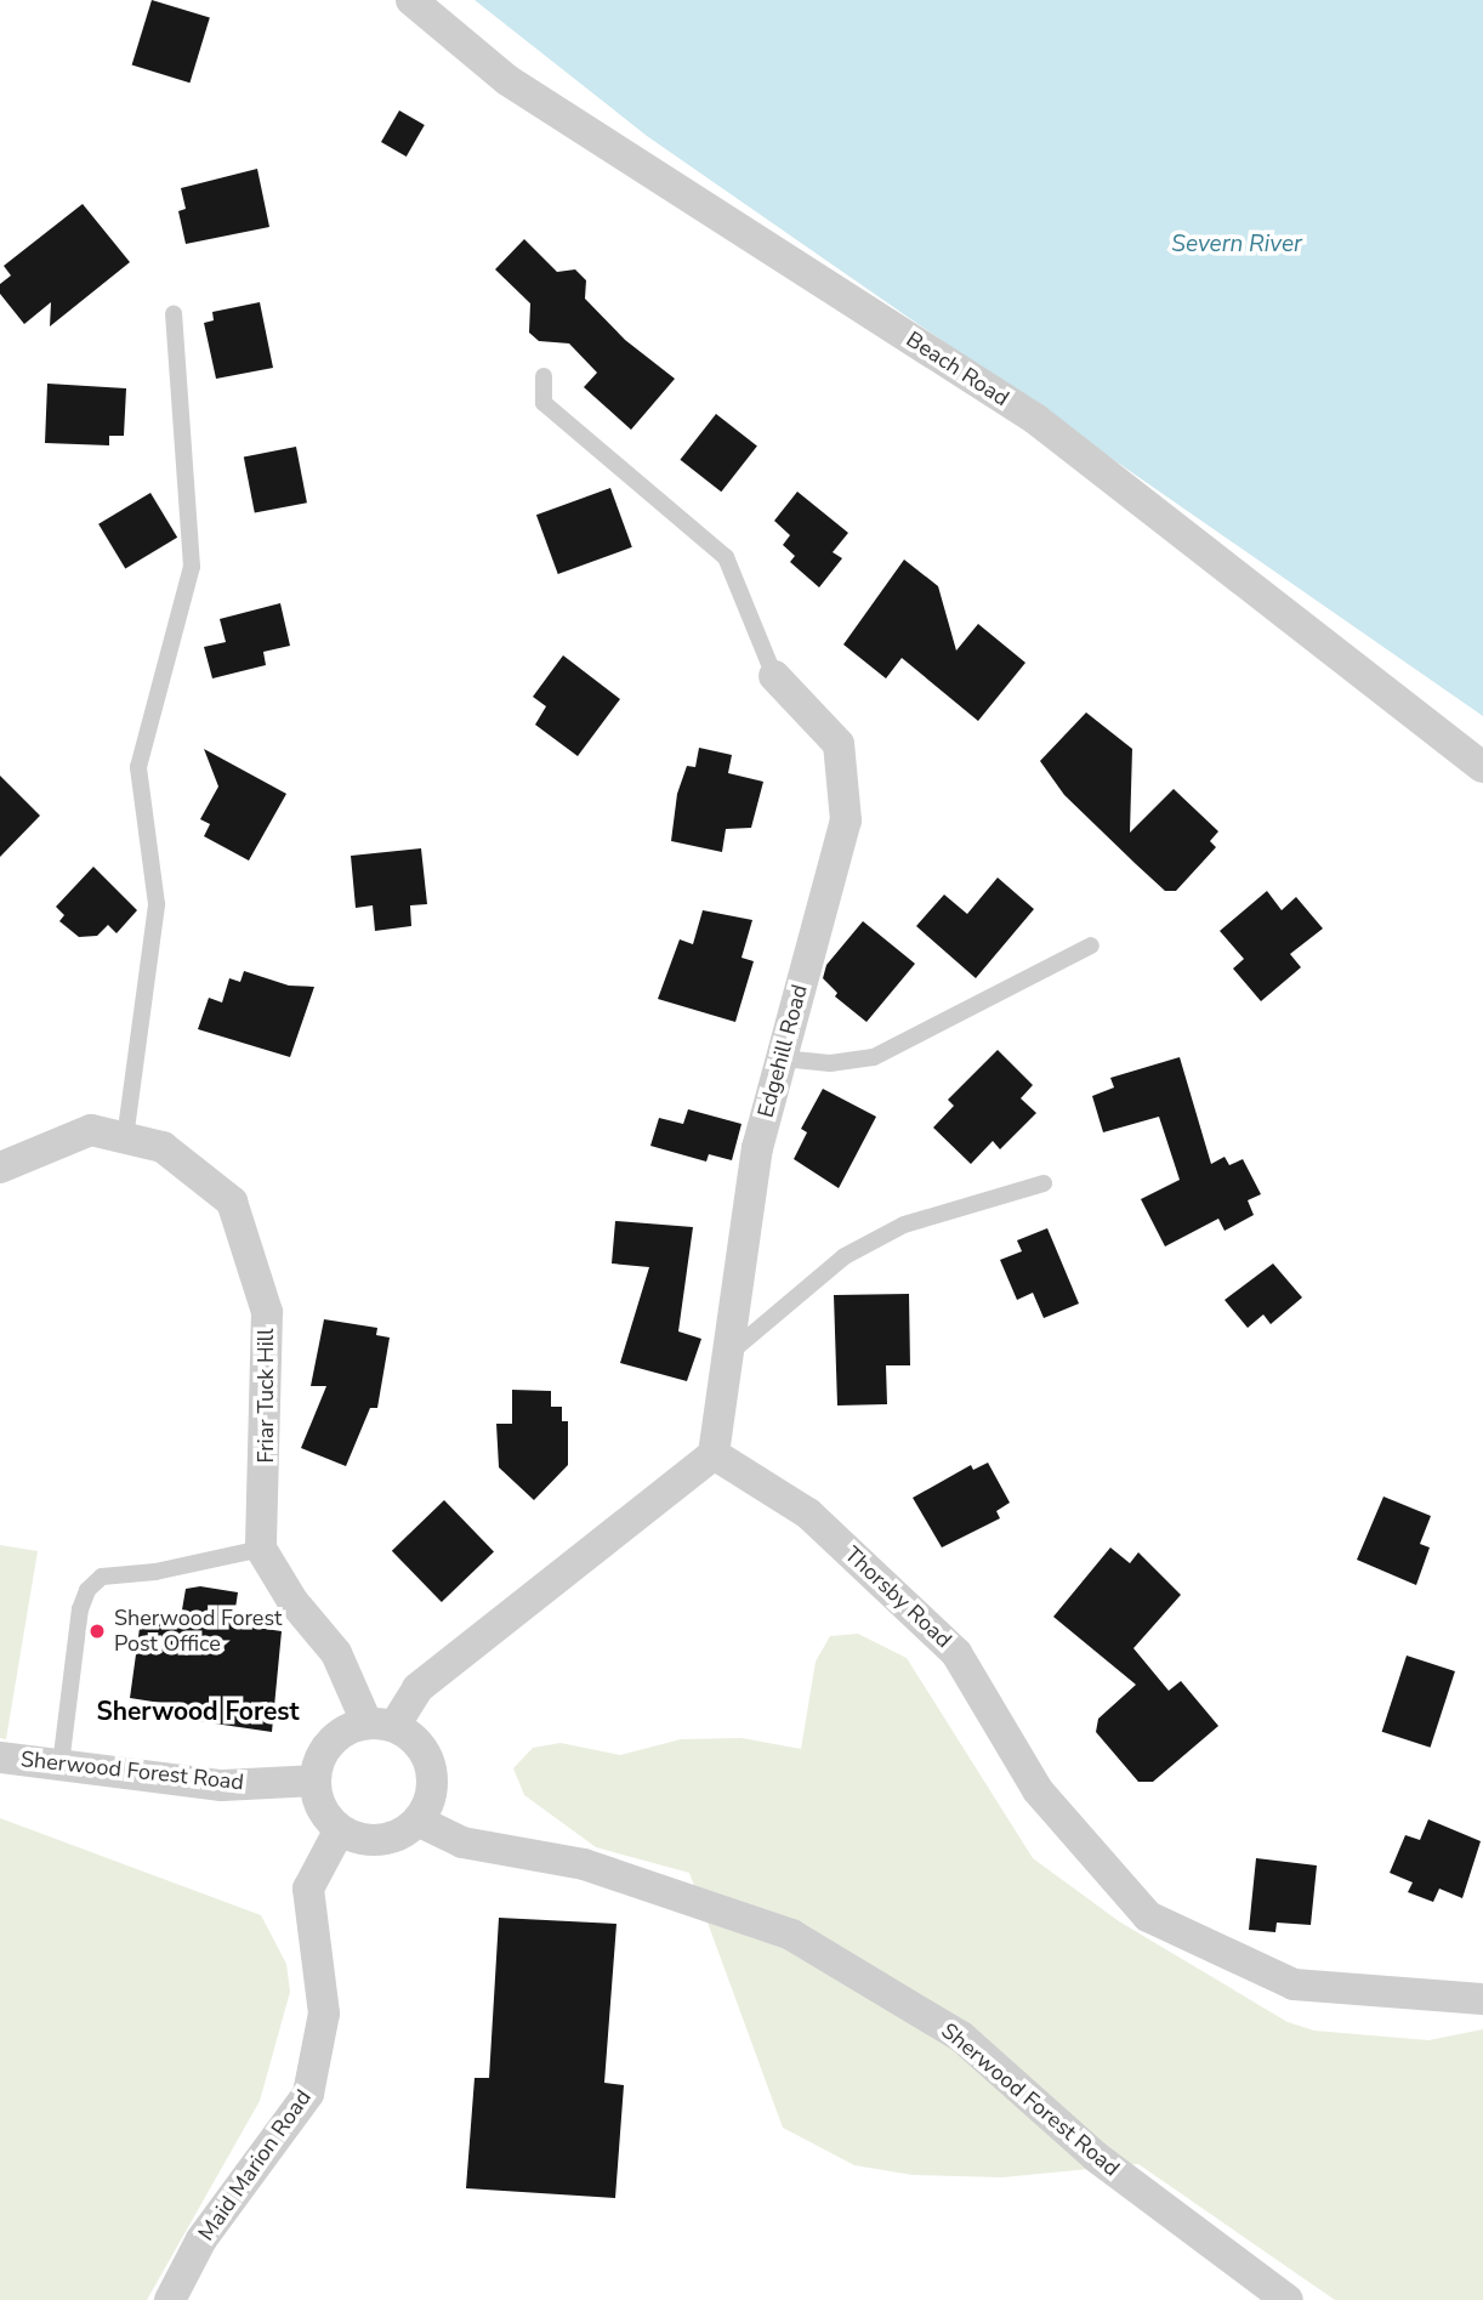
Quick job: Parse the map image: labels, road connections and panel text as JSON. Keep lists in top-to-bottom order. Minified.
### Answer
{"streets":{"street":["Beach Road","Edgehill Road","Friar Tuck Hill","Thorsby Road","Sherwood Forest Road","Maid Marion Road"]},"crossings":[["Edgehill Road","Thorsby Road"],["Sherwood Forest Road","Maid Marion Road"]],"districts":["Sherwood Forest"],"water":["Severn River"],"places":["Sherwood Forest Post Office"]}
